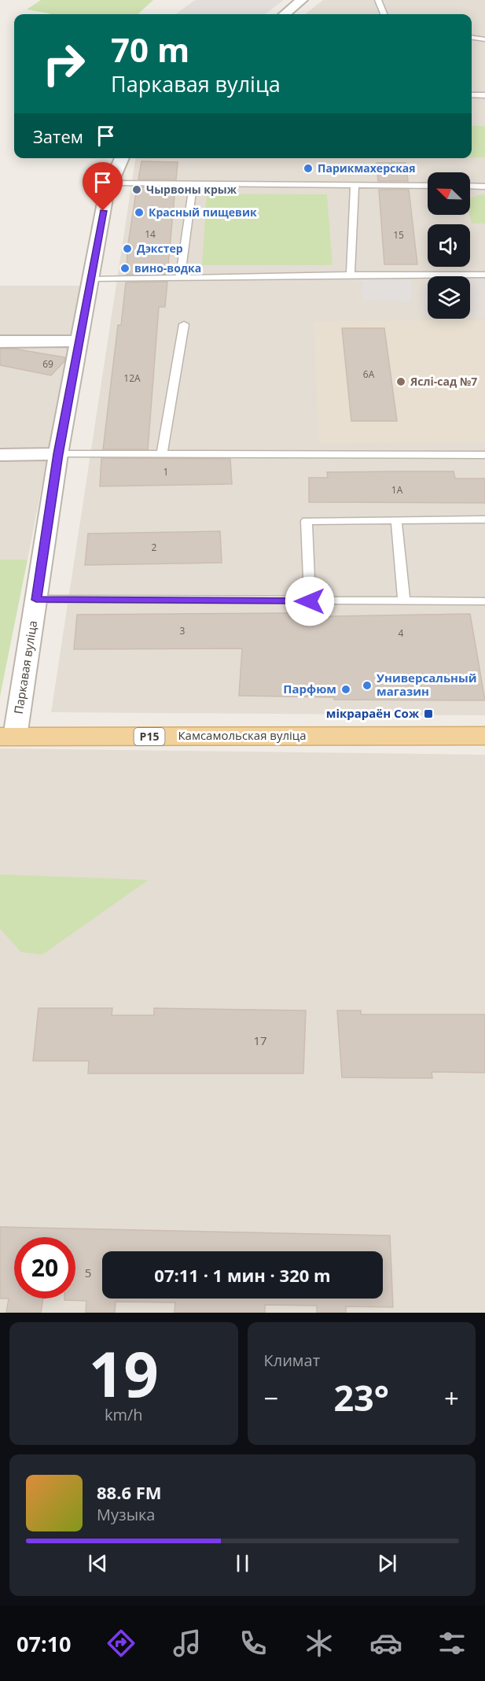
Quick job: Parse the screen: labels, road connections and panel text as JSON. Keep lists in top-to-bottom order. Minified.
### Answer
{"streets":{"main road":["Камсамольская вуліца","Р15"],"street":["Паркавая вуліца"]},"crossings":[["Паркавая вуліца","Камсамольская вуліца"]],"places":{"other":["Парикмахерская","Чырвоны крыж","Красный пищевик","Дэкстер","вино-водка","Яслі-сад №7","Универсальный магазин","Парфюм"],"transit":["мікрараён Сож"]},"house_numbers":["14","15","69","6А","12А","1","1А","2","3","4","17","5"],"north":"top left","page":{"turn":["70 m","Паркавая вуліца"],"then":"Затем","limit":"20","trip":"07:11 · 1 мин · 320 m","tile":[["19","km/h"],"Климат"],"heat":["−","23°","+"],"song":["88.6 FM","Музыка"],"tabs":"07:10"}}
